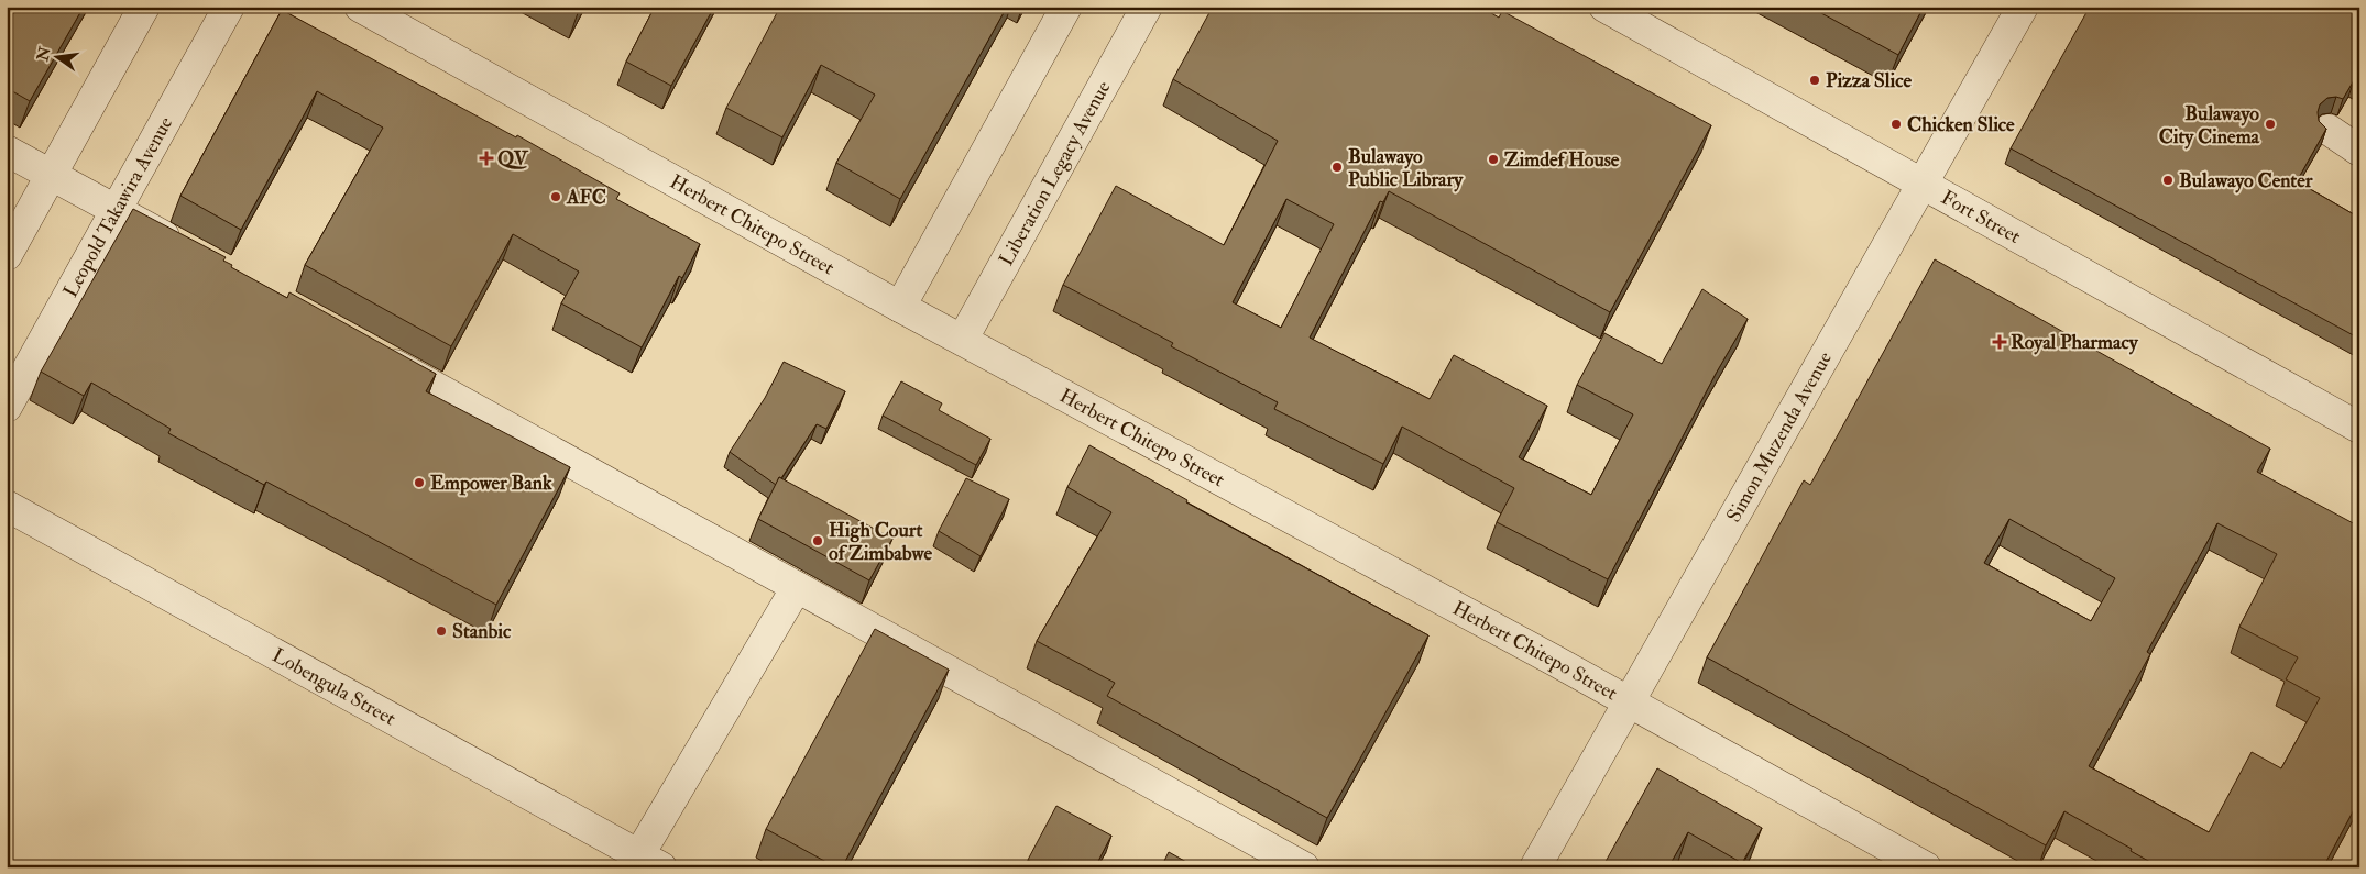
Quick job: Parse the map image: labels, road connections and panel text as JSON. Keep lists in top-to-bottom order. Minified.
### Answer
{"streets":{"street":["Liberation Legacy Avenue","Leopold Takawira Avenue","Fort Street","Herbert Chitepo Street","Simon Muzenda Avenue","Lobengula Street"]},"crossings":[["Liberation Legacy Avenue","Herbert Chitepo Street"],["Fort Street","Simon Muzenda Avenue"],["Herbert Chitepo Street","Simon Muzenda Avenue"]],"places":{"other":["Pizza Slice","Chicken Slice","Bulawayo City Cinema","Zimdef House","Bulawayo Public Library","Bulawayo Center","AFC","Empower Bank","High Court of Zimbabwe","Stanbic"],"health":["QV","Royal Pharmacy"]},"north":"left"}
